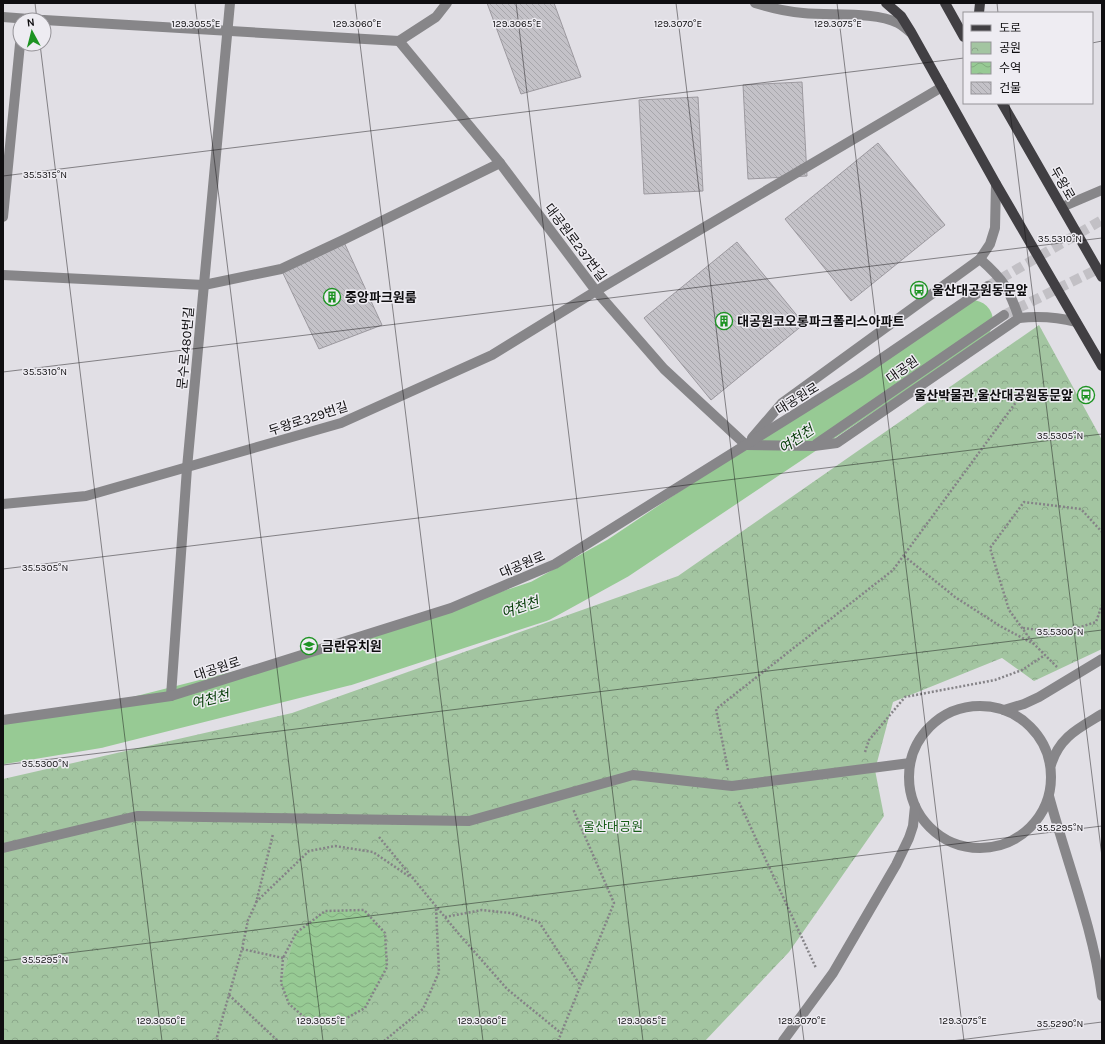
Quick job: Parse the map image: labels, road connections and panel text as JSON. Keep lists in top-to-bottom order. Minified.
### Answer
{"streets":{"main road":["두왕로"],"street":["대공원로237번길","문수로480번길","대공원","대공원로","두왕로329번길"]},"crossings":[["대공원로237번길","대공원로"],["대공원로237번길","두왕로329번길"],["문수로480번길","대공원로"],["문수로480번길","두왕로329번길"]],"water":["여천천"],"parks":["울산대공원"],"places":{"bus stop":["울산대공원동문앞","울산박물관,울산대공원동문앞"],"building":["중앙파크원룸","대공원코오롱파크폴리스아파트"],"school or university":["금란유치원"]},"legend":["도로","공원","수역","건물"],"north":"top","coordinates":["129.3055°E","129.3060°E","129.3065°E","129.3070°E","129.3075°E","35.5315°N","35.5310°N","35.5305°N","35.5300°N","35.5295°N","129.3050°E","35.5290°N"]}
